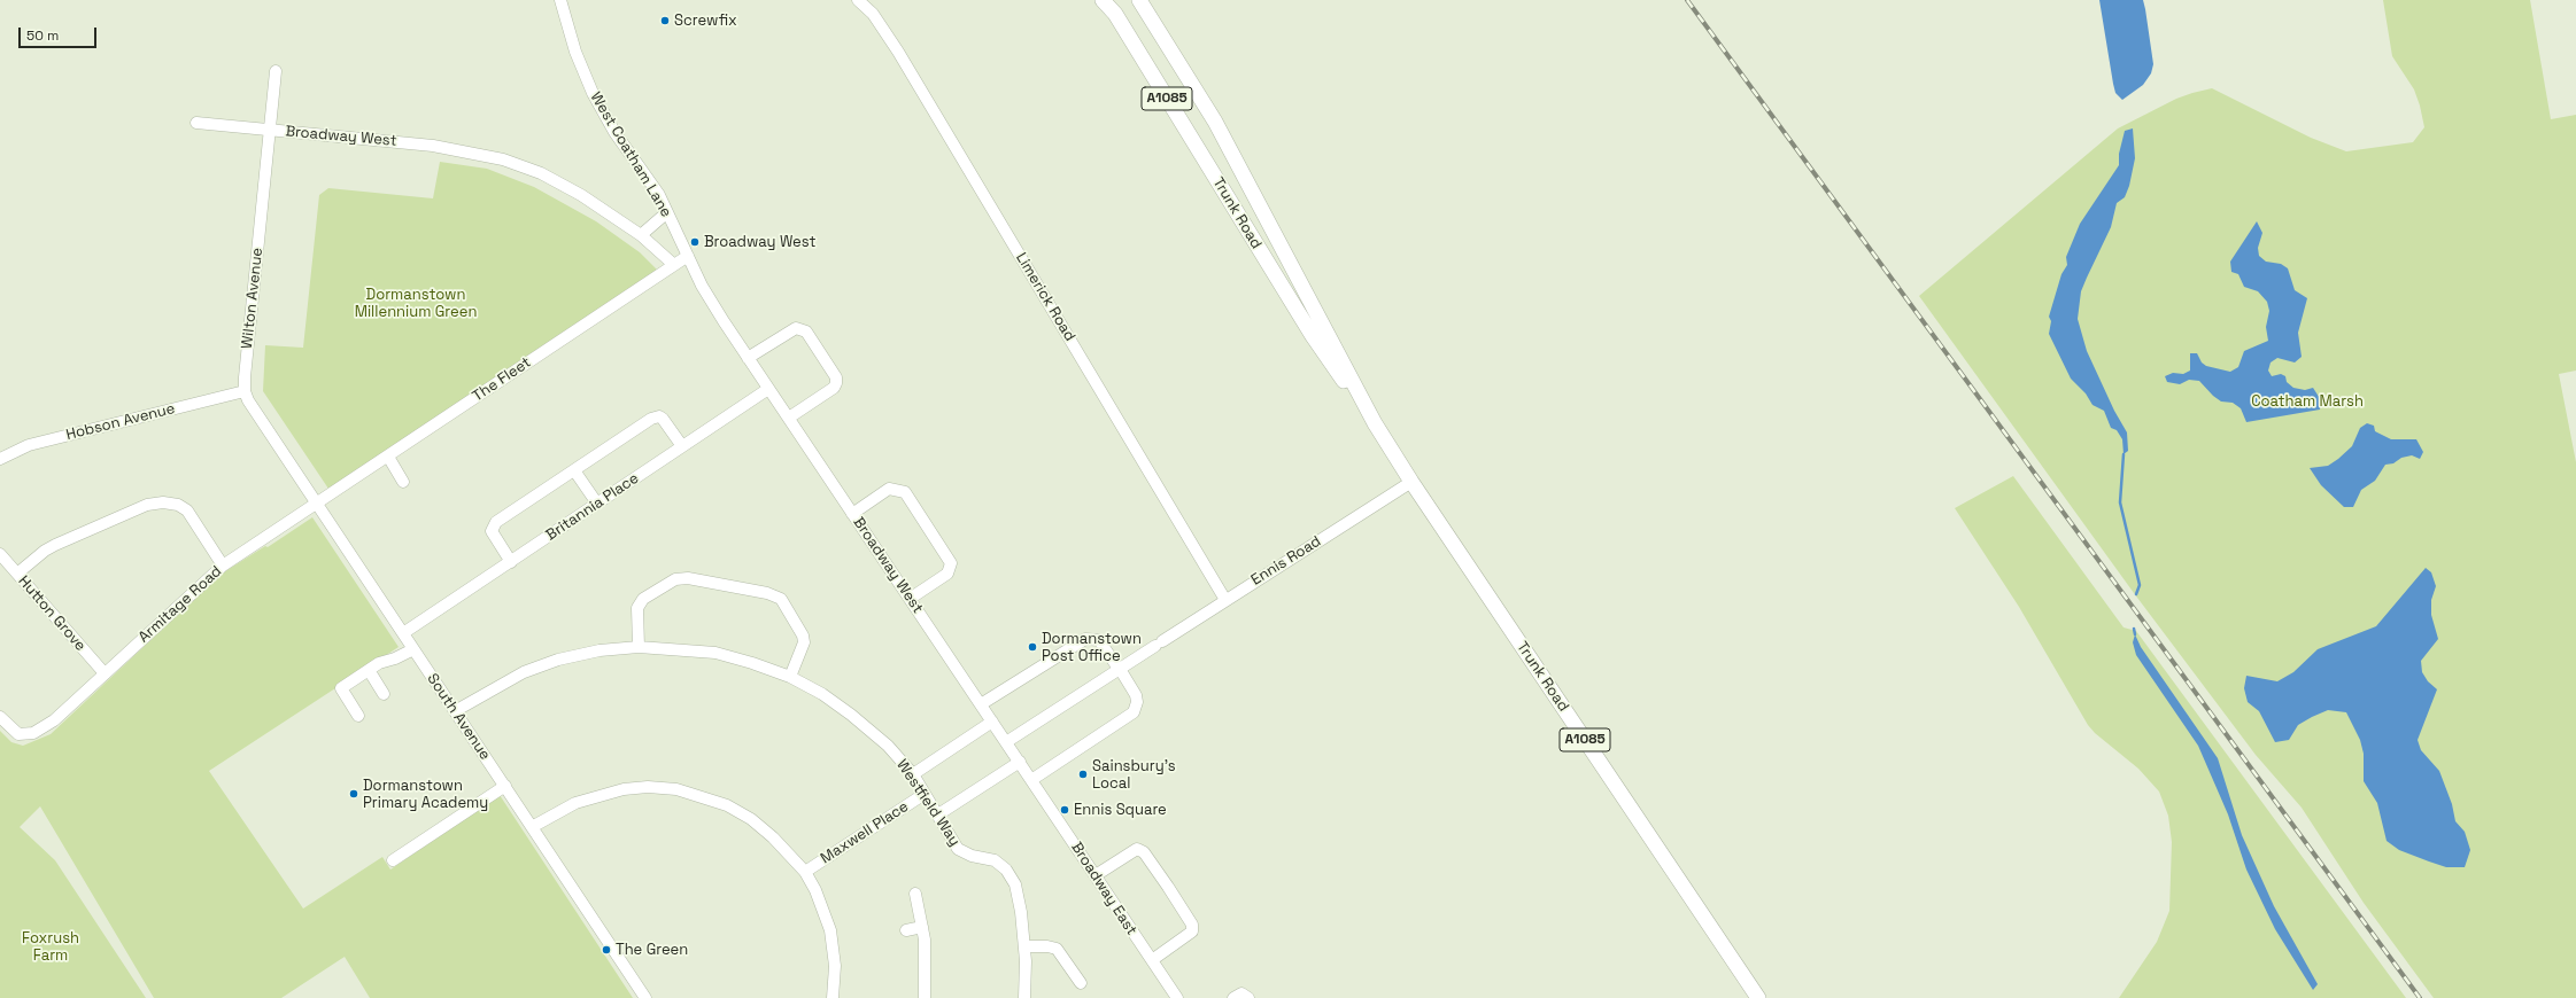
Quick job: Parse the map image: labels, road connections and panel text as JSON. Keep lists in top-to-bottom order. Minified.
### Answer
{"streets":{"main road":["A1085","Trunk Road"],"street":["Broadway West","West Coatham Lane","Limerick Road","Wilton Avenue","The Fleet","Hobson Avenue","Britannia Place","Ennis Road","Armitage Road","Hutton Grove","South Avenue","Westfield Way","Maxwell Place","Broadway East"]},"crossings":[["Broadway West","West Coatham Lane"],["Broadway West","Wilton Avenue"],["Broadway West","The Fleet"],["Broadway West","Britannia Place"],["Broadway West","Ennis Road"],["Broadway West","Broadway East"],["West Coatham Lane","The Fleet"],["Trunk Road","Ennis Road"],["Limerick Road","Ennis Road"],["Wilton Avenue","Hobson Avenue"],["The Fleet","Armitage Road"],["The Fleet","South Avenue"],["Britannia Place","South Avenue"],["Armitage Road","Hutton Grove"],["Armitage Road","South Avenue"],["South Avenue","Westfield Way"],["Westfield Way","Maxwell Place"]],"parks":["Dormanstown Millennium Green","Coatham Marsh","Foxrush Farm"],"places":["Screwfix","Broadway West","Dormanstown Post Office","Sainsbury's Local","Dormanstown Primary Academy","Ennis Square","The Green"],"scale_bar":"50 m"}
